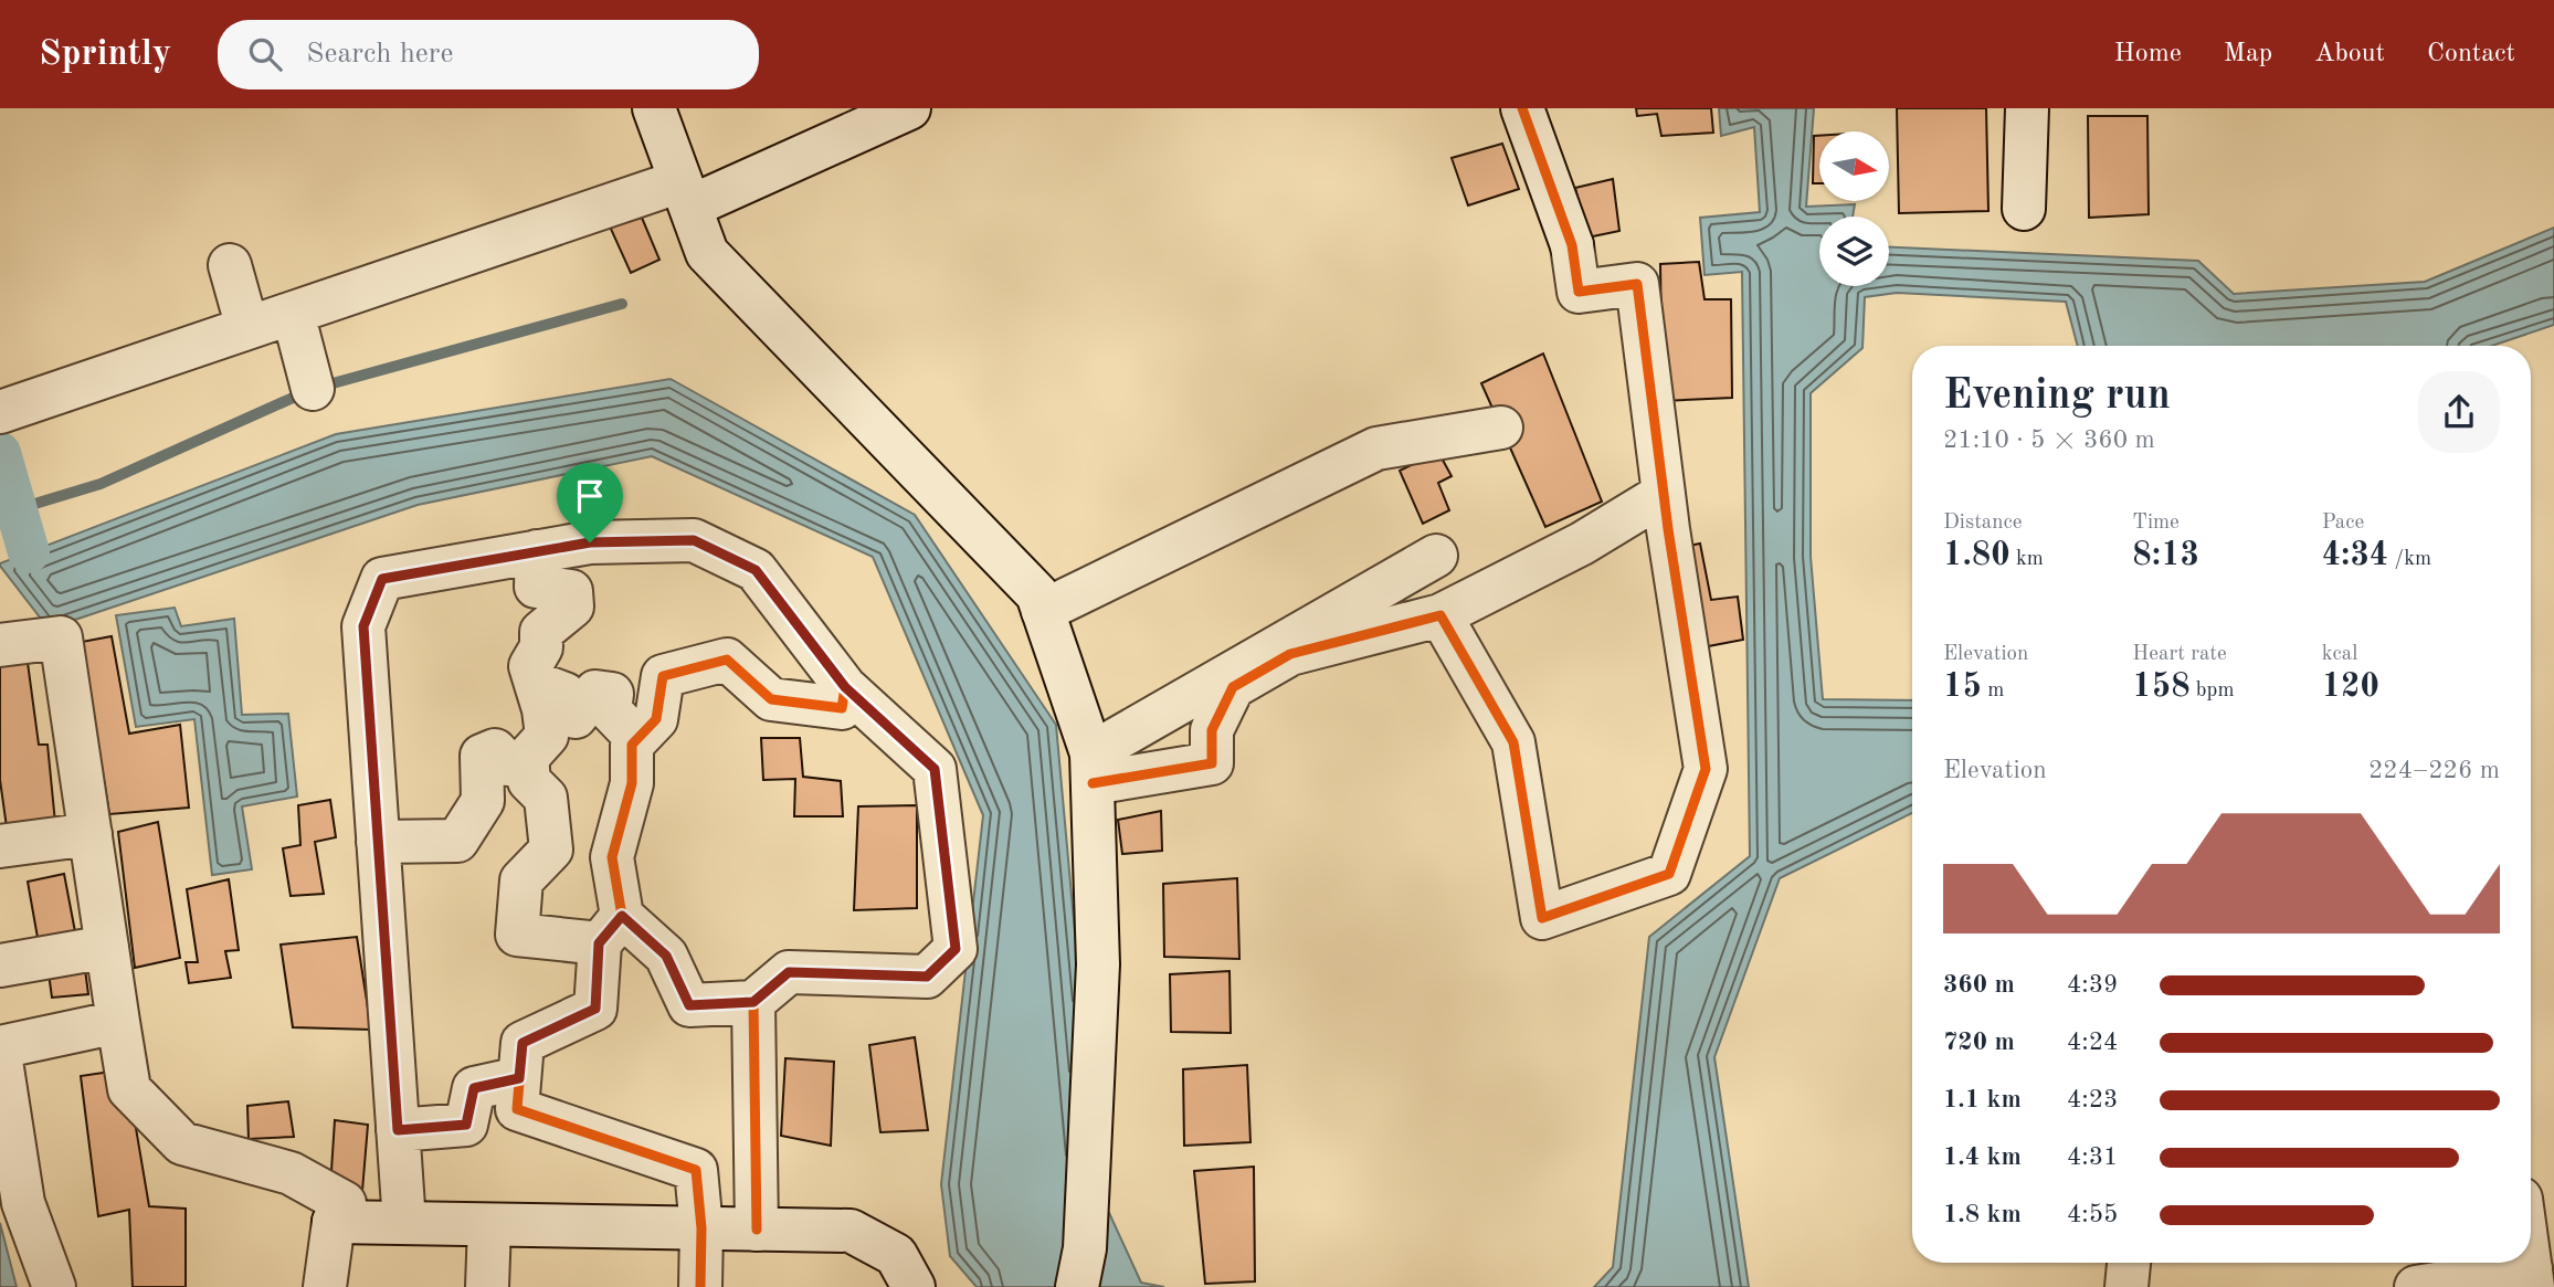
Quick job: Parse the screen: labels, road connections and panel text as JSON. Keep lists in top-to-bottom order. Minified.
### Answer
{"north":"right","page":{"header":"Sprintly","search":"Search here","nav":["Home","Map","About","Contact"],"heading":["Evening run","21:10 · 5 × 360 m"],"stats":[["Distance","1.80 km"],["Time","8:13"],["Pace","4:34 /km"],["Elevation","15 m"],["Heart rate","158 bpm"],["kcal","120"]],"chart":["Elevation","224–226 m"],"list":[{"name":"360 m","note":"4:39"},{"name":"720 m","note":"4:24"},{"name":"1.1 km","note":"4:23"},{"name":"1.4 km","note":"4:31"},{"name":"1.8 km","note":"4:55"}]}}
